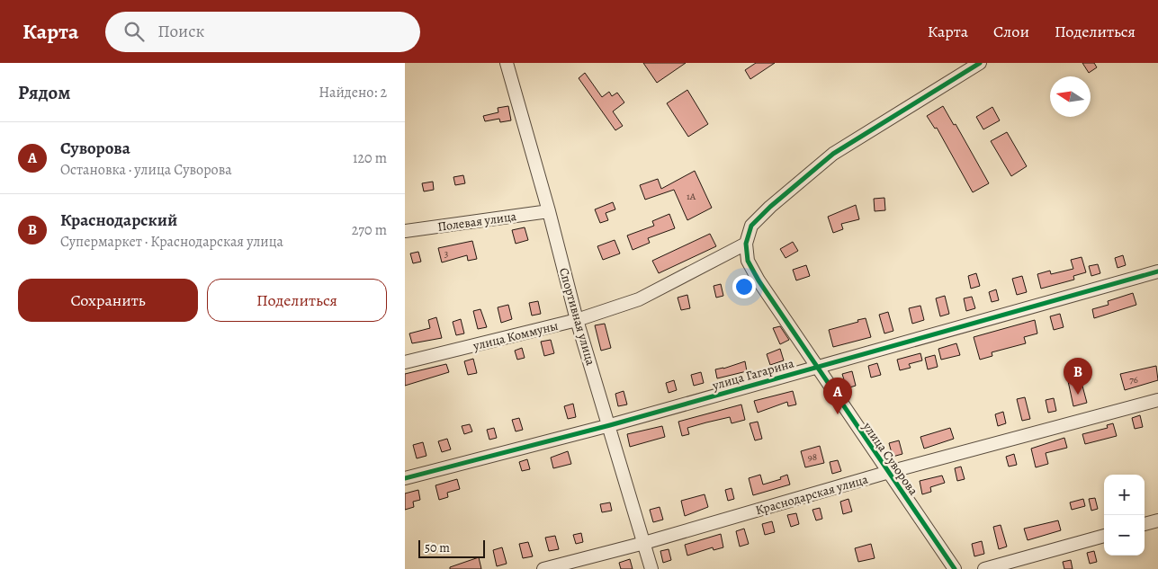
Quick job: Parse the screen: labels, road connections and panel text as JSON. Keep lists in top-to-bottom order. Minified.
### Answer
{"streets":{"street":["Полевая улица","Спортивная улица","улица Коммуны","улица Гагарина","улица Суворова","Краснодарская улица"]},"crossings":[["Полевая улица","Спортивная улица"],["Спортивная улица","улица Коммуны"],["Спортивная улица","улица Гагарина"],["Спортивная улица","Краснодарская улица"],["улица Коммуны","улица Суворова"],["улица Гагарина","улица Суворова"],["улица Суворова","Краснодарская улица"]],"house_numbers":["1А","3","76","98"],"scale_bar":"50 m","north":"left","page":{"header":"Карта","search":"Поиск","nav":["Карта","Слои","Поделиться"],"heading":["Рядом","Найдено: 2"],"list":[{"mark":"A","name":"Суворова","note":"Остановка · улица Суворова","value":"120 m"},{"mark":"B","name":"Краснодарский","note":"Супермаркет · Краснодарская улица","value":"270 m"}],"buttons":["Сохранить","Поделиться"],"pins":["B","A"],"map_buttons":["+","−"],"scale":"50 m"}}
